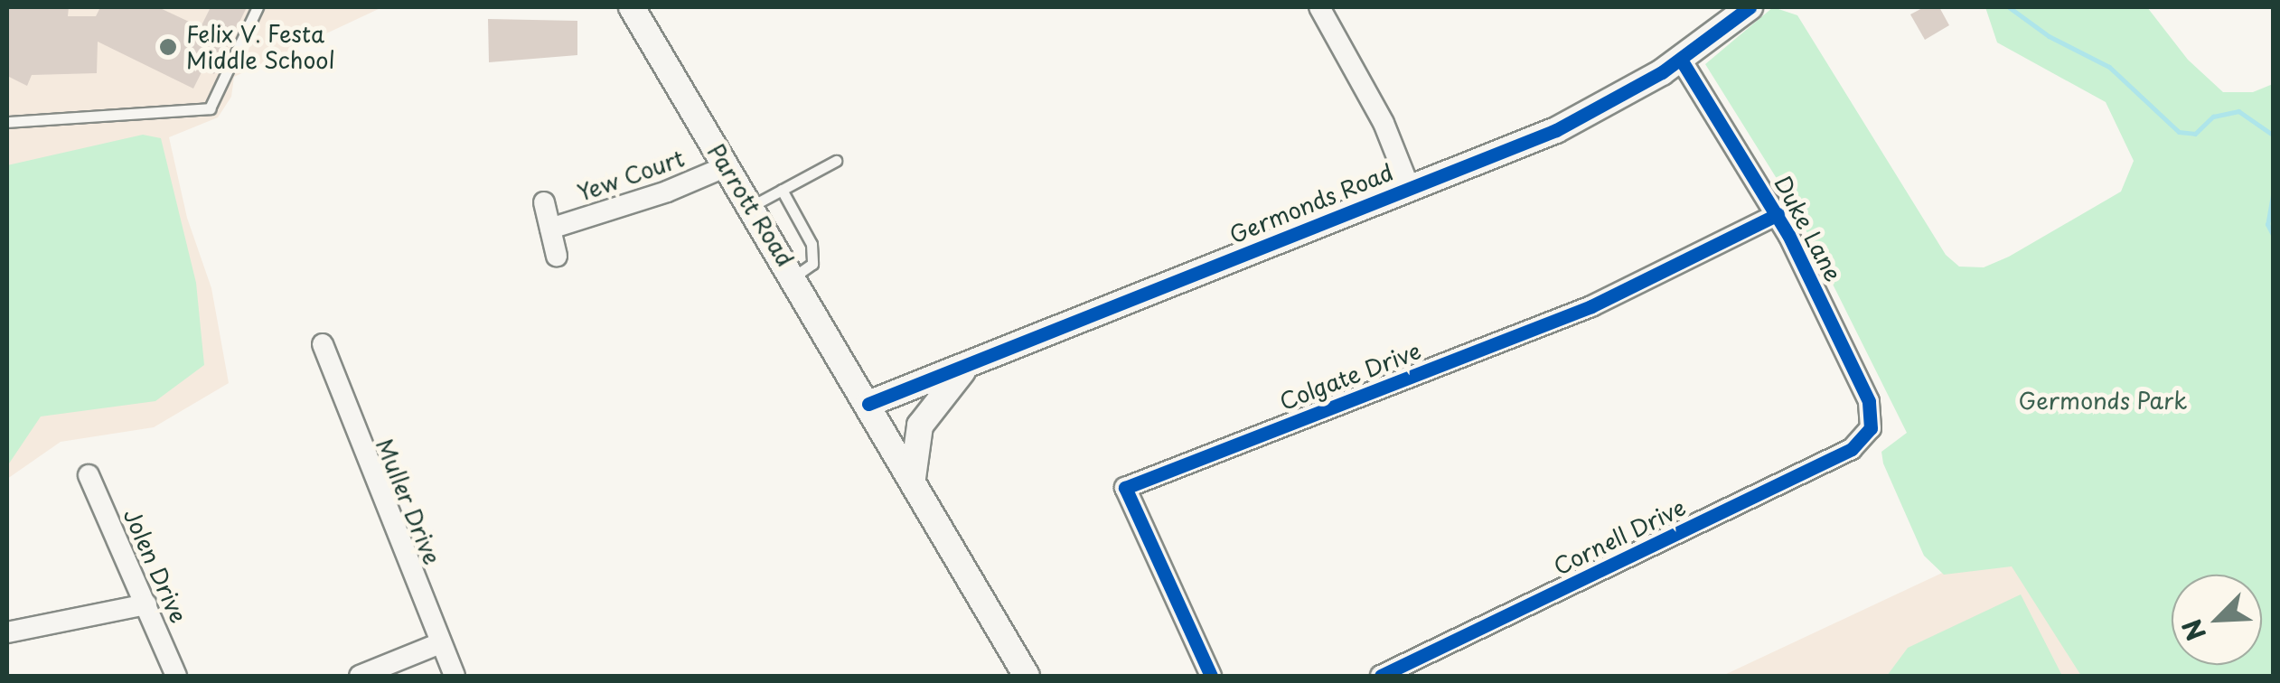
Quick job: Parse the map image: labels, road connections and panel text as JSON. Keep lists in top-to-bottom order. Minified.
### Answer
{"streets":{"street":["Yew Court","Germonds Road","Parrott Road","Duke Lane","Colgate Drive","Muller Drive","Cornell Drive","Jolen Drive"]},"crossings":[["Yew Court","Parrott Road"],["Germonds Road","Parrott Road"],["Germonds Road","Duke Lane"],["Duke Lane","Colgate Drive"],["Duke Lane","Cornell Drive"]],"parks":["Germonds Park"],"places":["Felix V. Festa Middle School"],"north":"bottom left"}
